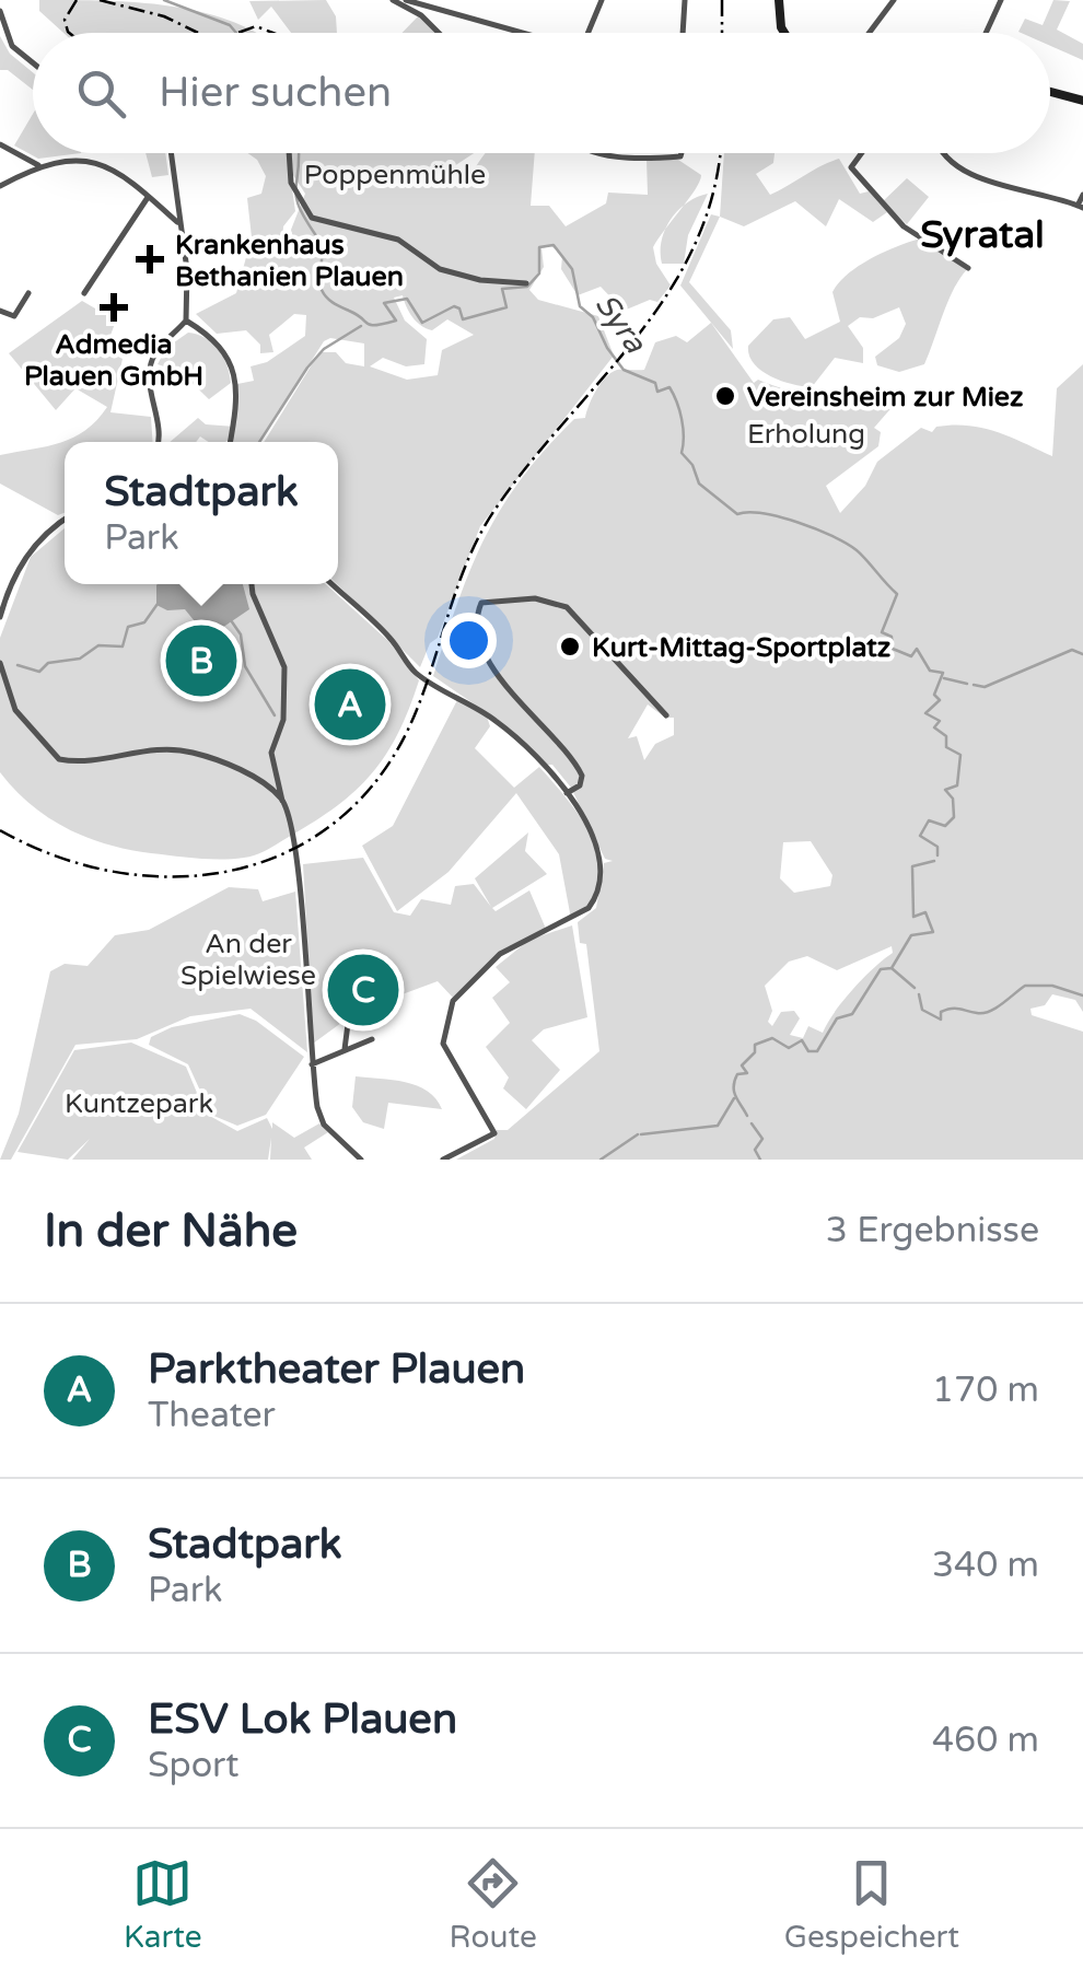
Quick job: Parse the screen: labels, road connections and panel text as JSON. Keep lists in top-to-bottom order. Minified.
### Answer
{"districts":["Syratal"],"water":["Syra"],"parks":["Poppenmühle","Erholung","An der Spielwiese","Kuntzepark"],"places":{"health":["Krankenhaus Bethanien Plauen","Admedia Plauen GmbH"],"other":["Vereinsheim zur Miez","Kurt-Mittag-Sportplatz"]},"page":{"search":"Hier suchen","popup":["Stadtpark","Park"],"pins":["B","A","C"],"heading":["In der Nähe","3 Ergebnisse"],"list":[{"mark":"A","name":"Parktheater Plauen","note":"Theater","value":"170 m"},{"mark":"B","name":"Stadtpark","note":"Park","value":"340 m"},{"mark":"C","name":"ESV Lok Plauen","note":"Sport","value":"460 m"}],"nav":["Karte","Route","Gespeichert"]}}
